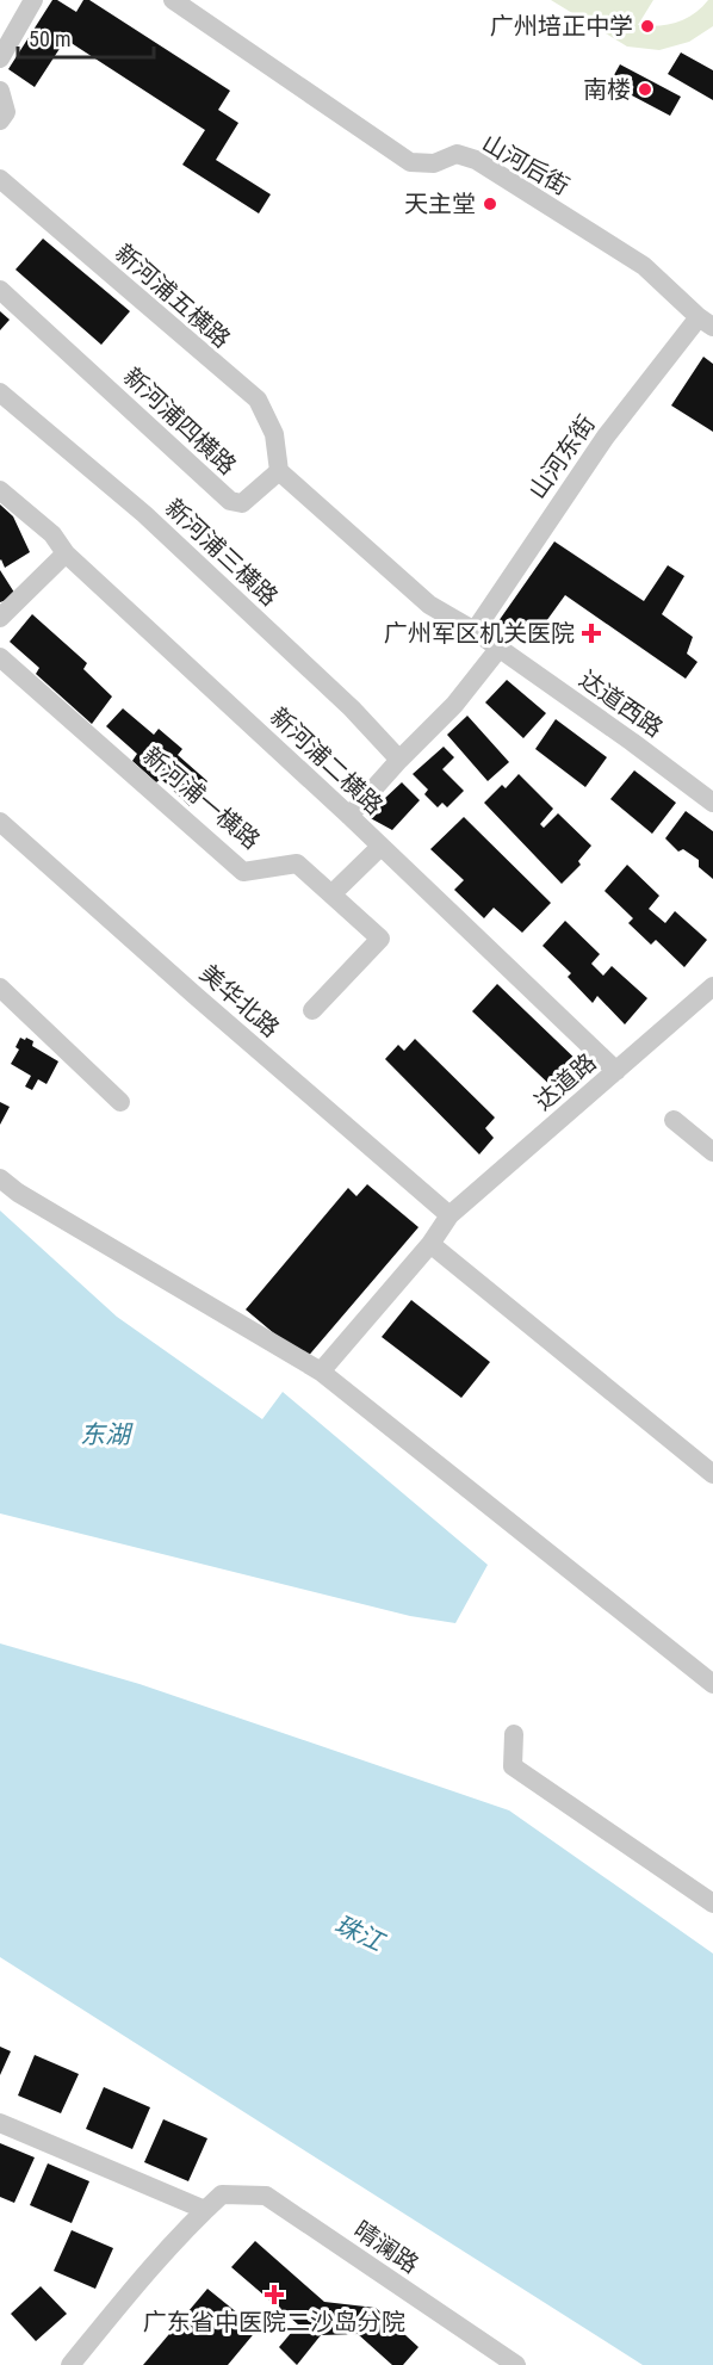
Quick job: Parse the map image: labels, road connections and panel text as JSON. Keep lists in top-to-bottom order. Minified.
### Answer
{"streets":{"street":["山河后街","新河浦五横路","新河浦四横路","山河东街","新河浦三横路","达道西路","新河浦二横路","新河浦一横路","美华北路","达道路","晴澜路"]},"crossings":[["山河后街","山河东街"],["新河浦五横路","新河浦四横路"],["新河浦二横路","达道路"],["美华北路","达道路"]],"water":["东湖","珠江"],"places":{"other":["广州培正中学","南楼","天主堂"],"health":["广州军区机关医院","广东省中医院二沙岛分院"]},"scale_bar":"50 m"}
